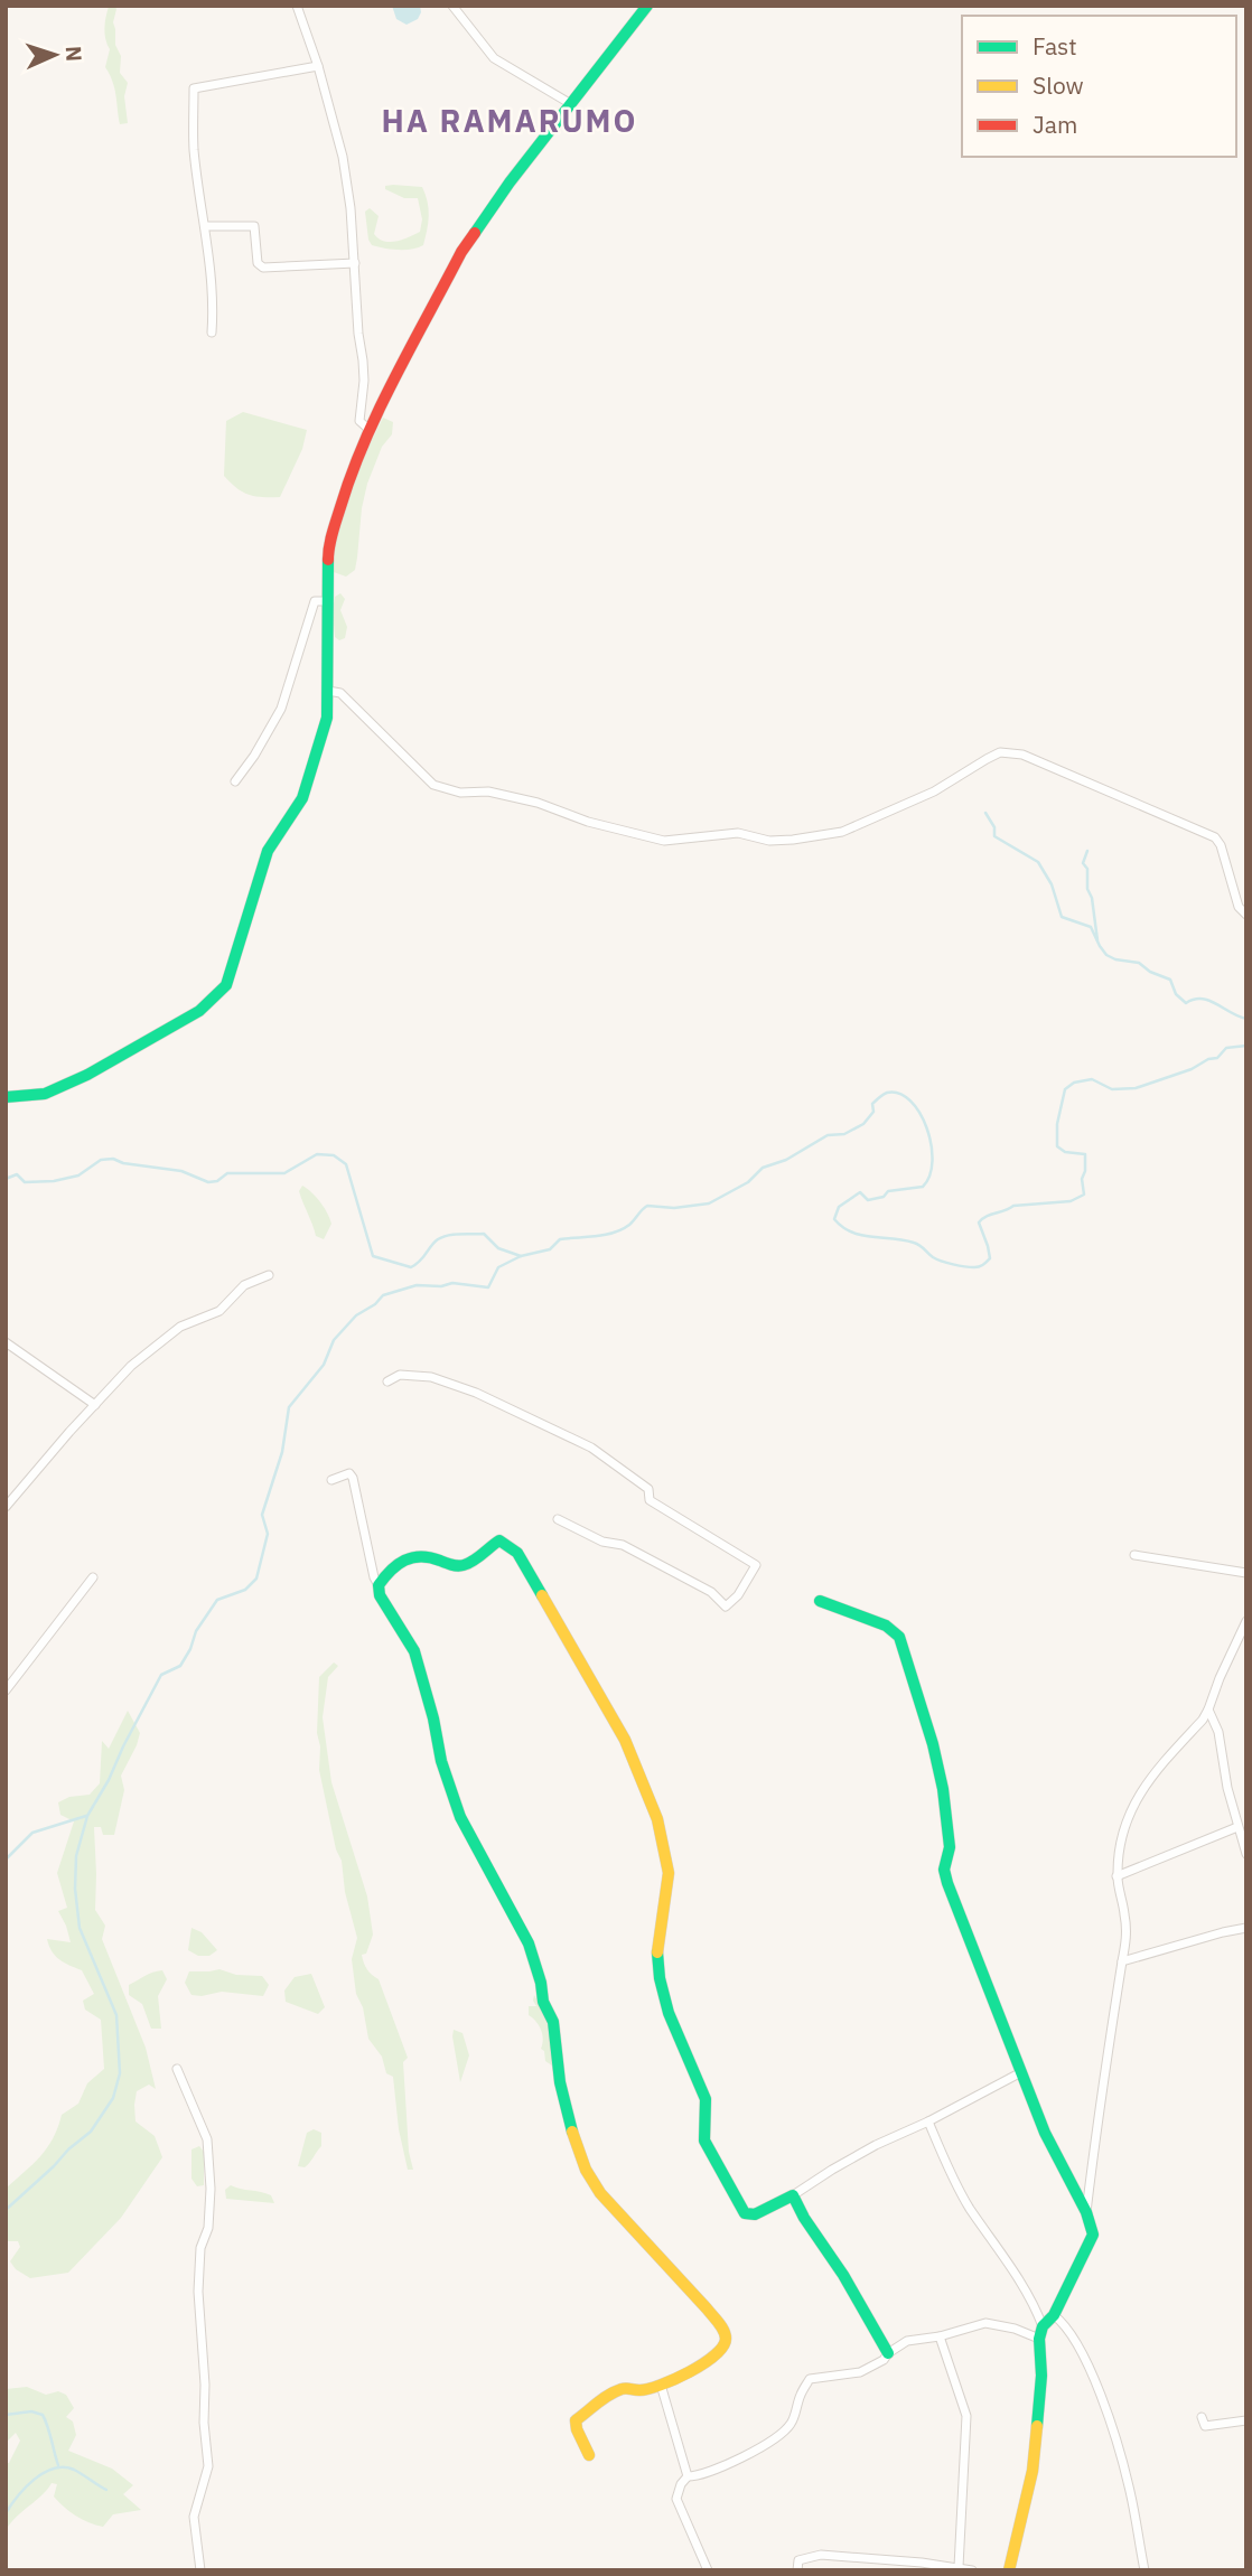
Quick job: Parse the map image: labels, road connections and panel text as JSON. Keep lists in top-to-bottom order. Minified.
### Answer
{"districts":["HA RAMARUMO"],"legend":["Fast","Slow","Jam"],"north":"right"}
